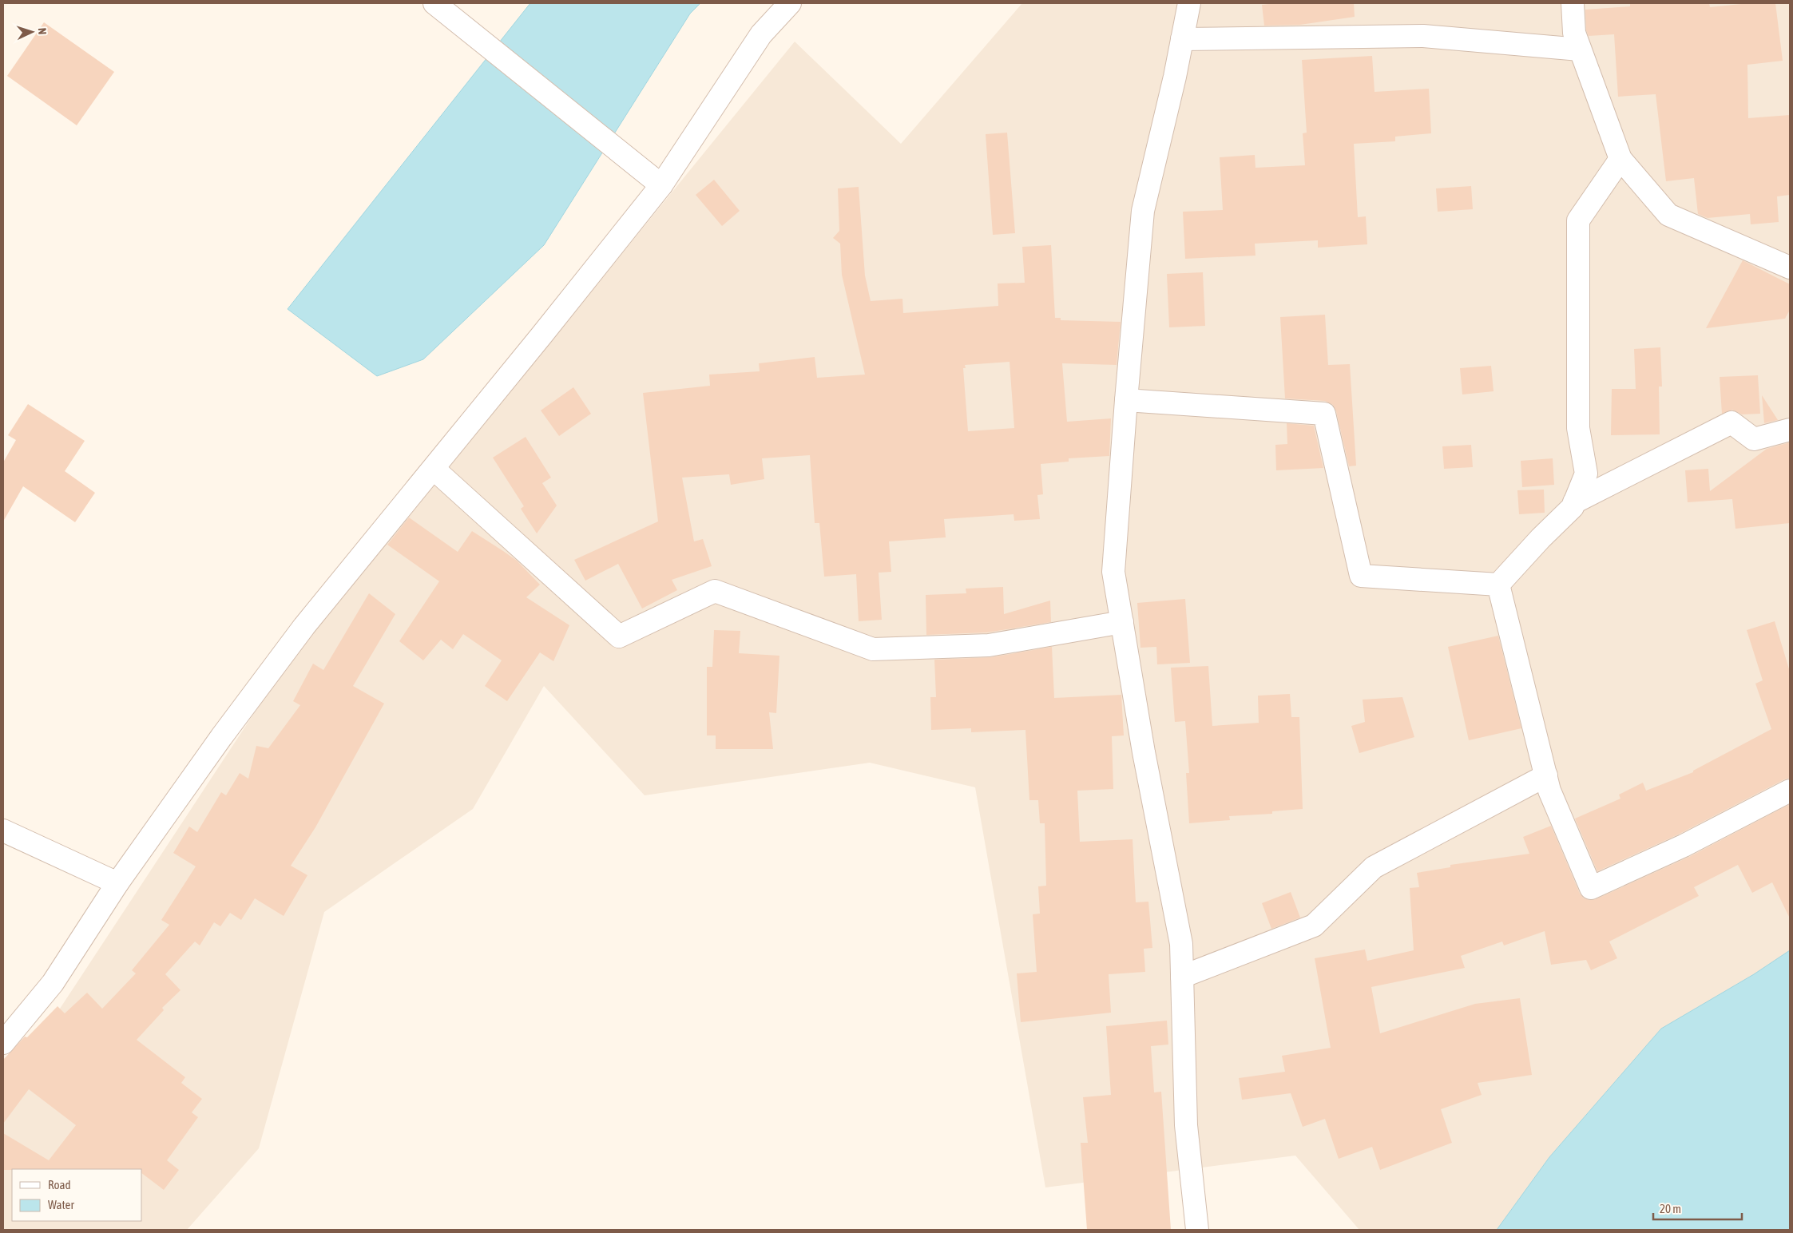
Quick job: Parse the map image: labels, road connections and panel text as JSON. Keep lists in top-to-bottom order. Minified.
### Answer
{"legend":["Road","Water"],"scale_bar":"20 m","north":"right"}
